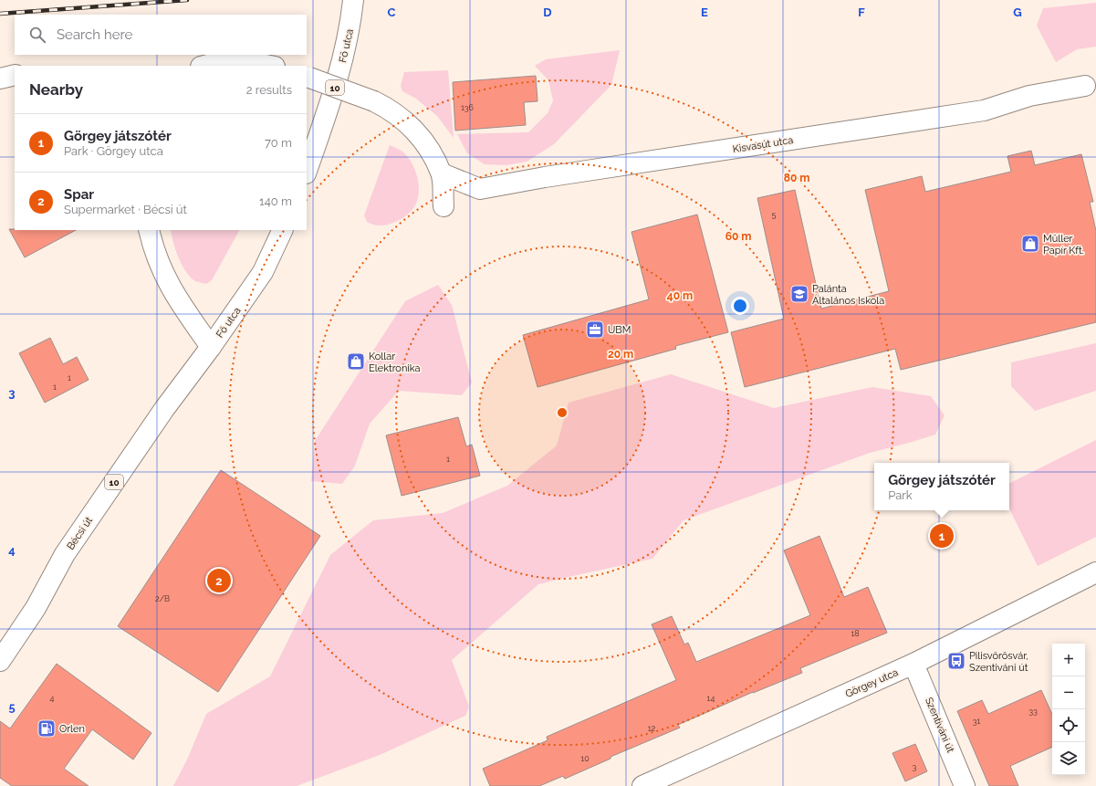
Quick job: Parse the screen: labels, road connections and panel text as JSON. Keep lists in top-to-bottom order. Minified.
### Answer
{"streets":{"street":["Fő utca","10","Kisvasút utca","Bécsi út","Görgey utca","Szentiváni út"]},"crossings":[["Fő utca","Bécsi út"],["Görgey utca","Szentiváni út"]],"places":{"shop":["Müller Papír Kft.","Kollar Elektronika"],"school or university":["Palánta Általános Iskola"],"office":["UBM"],"bus stop":["Pilisvörösvár, Szentiváni út"],"fuel station":["Orlen"]},"house_numbers":["136","5","1","1","1","2/B","18","4","14","33","31","12","10","3"],"page":{"search":"Search here","heading":["Nearby","2 results"],"list":[{"mark":"1","name":"Görgey játszótér","note":"Park · Görgey utca","value":"70 m"},{"mark":"2","name":"Spar","note":"Supermarket · Bécsi út","value":"140 m"}],"popup":["Görgey játszótér","Park"],"pins":["1","2"],"map_buttons":["+","−"]},"grid":{"columns":["C","D","E","F","G"],"rows":["3","4","5"]},"rings":["80 m","60 m","40 m","20 m"]}
